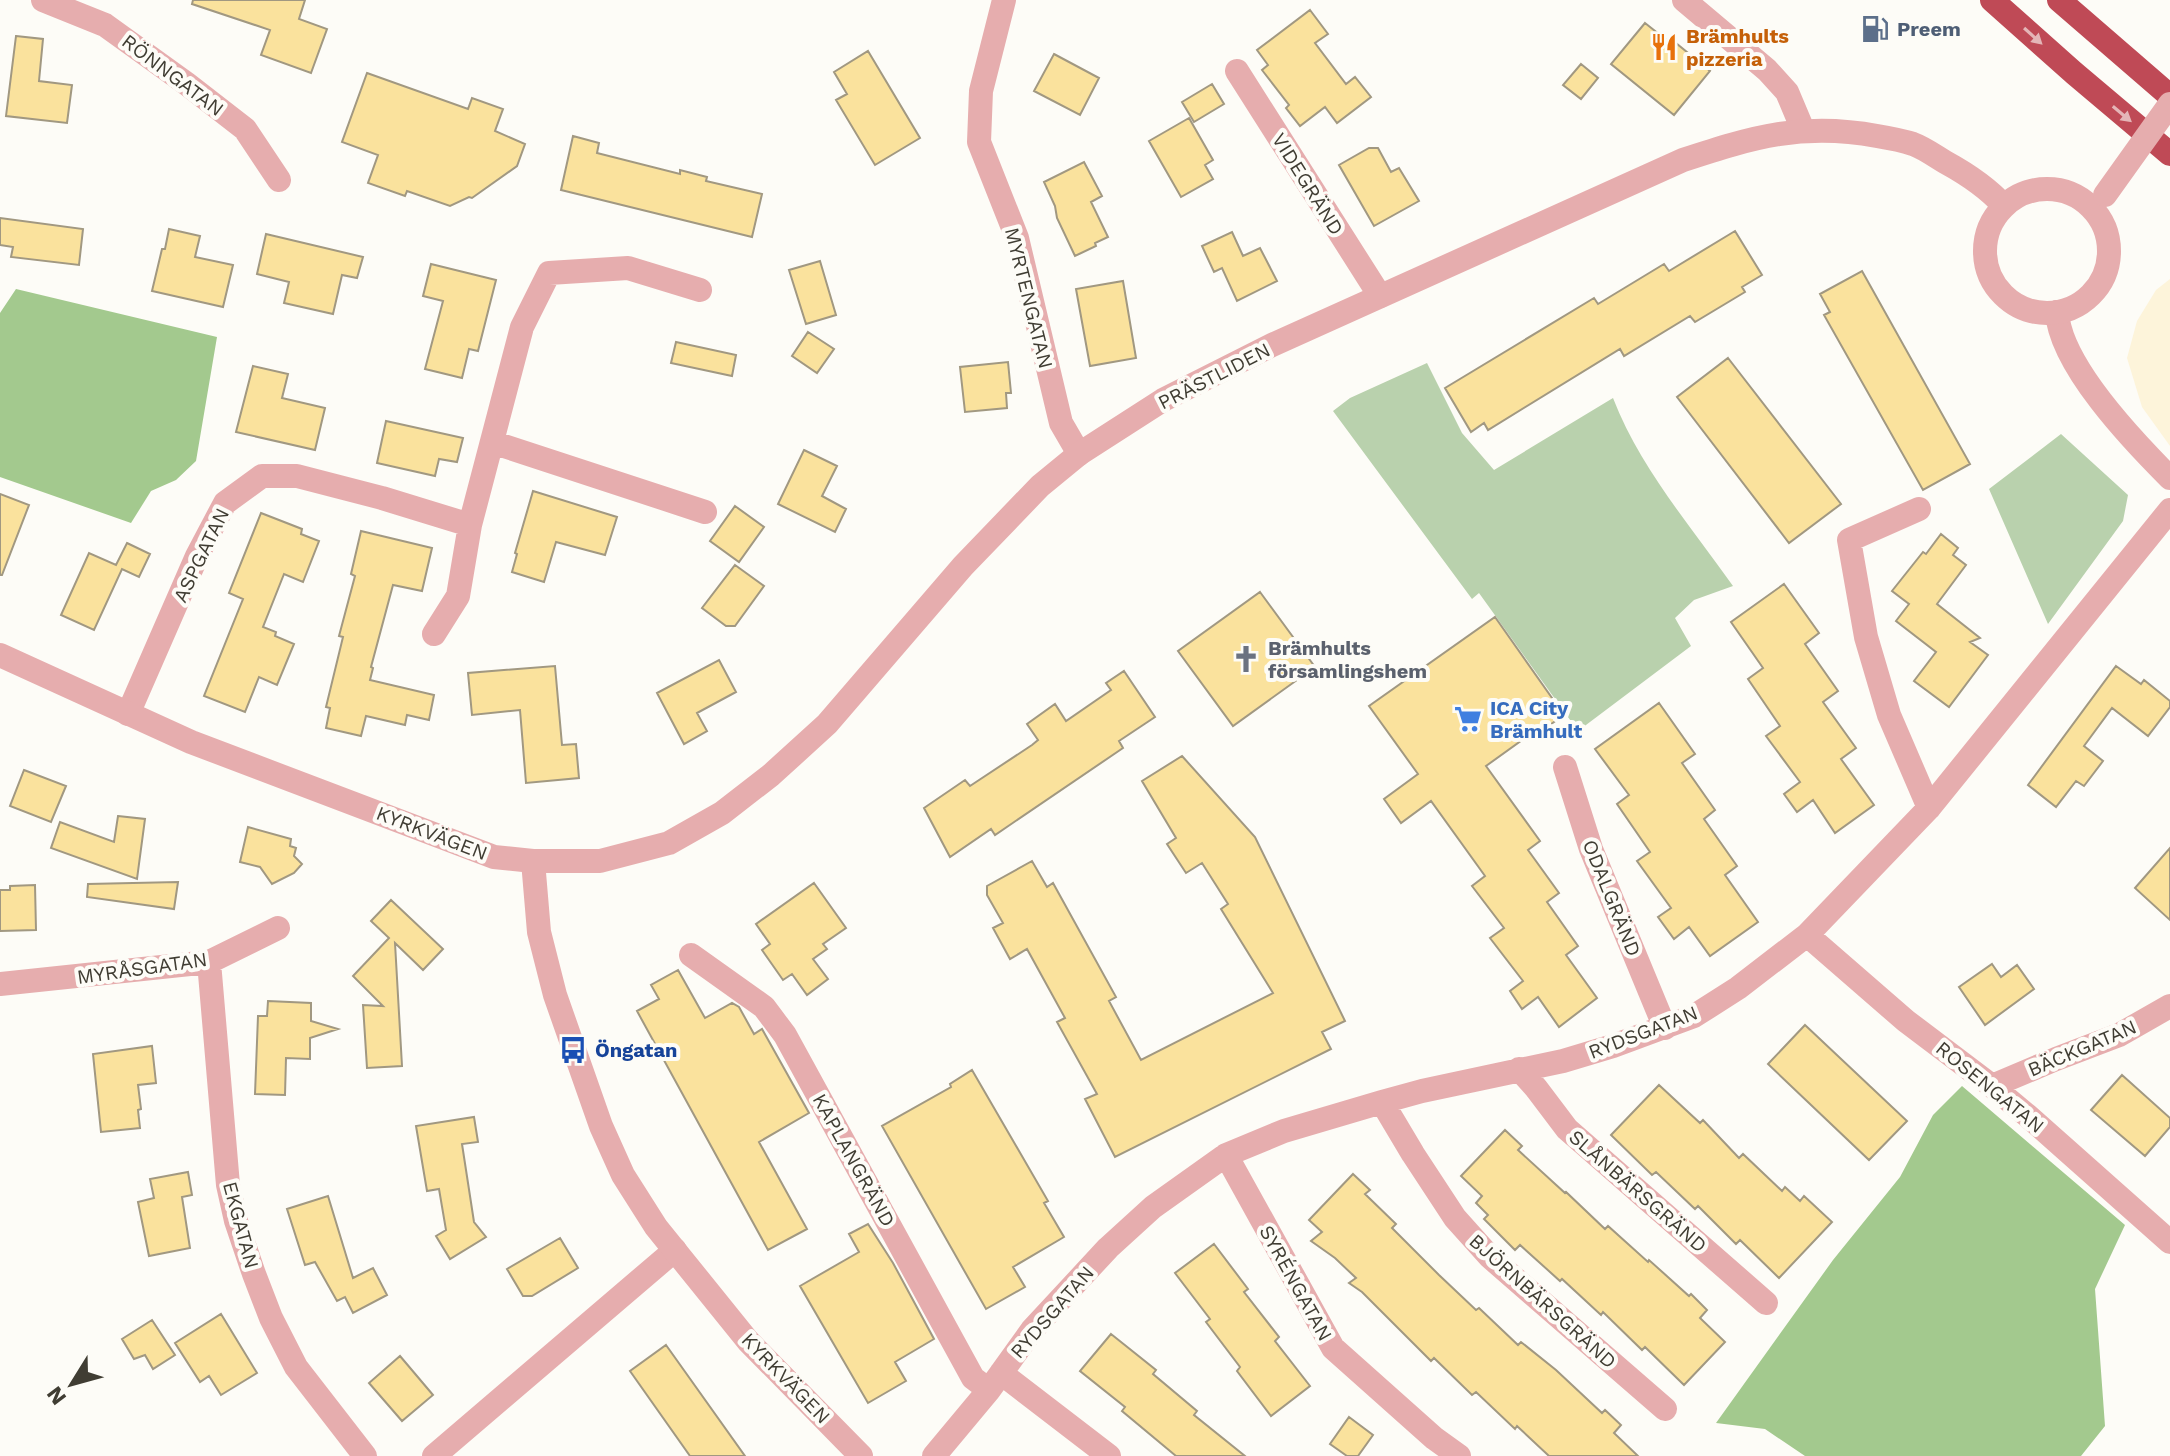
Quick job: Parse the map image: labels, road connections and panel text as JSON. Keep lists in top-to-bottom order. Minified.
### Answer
{"streets":{"street":["RÖNNGATAN","VIDEGRÄND","MYRTENGATAN","PRÄSTLIDEN","ASPGATAN","KYRKVÄGEN","ODALGRÄND","MYRÅSGATAN","RYDSGATAN","BÄCKGATAN","ROSENGATAN","KAPLANGRÄND","SLÅNBÄRSGRÄND","EKGATAN","SYRÉNGATAN","BJÖRNBÄRSGRÄND"]},"crossings":[["VIDEGRÄND","PRÄSTLIDEN"],["MYRTENGATAN","PRÄSTLIDEN"],["PRÄSTLIDEN","KYRKVÄGEN"],["ASPGATAN","KYRKVÄGEN"],["ODALGRÄND","RYDSGATAN"],["MYRÅSGATAN","EKGATAN"],["RYDSGATAN","ROSENGATAN"],["RYDSGATAN","KAPLANGRÄND"],["RYDSGATAN","SLÅNBÄRSGRÄND"],["RYDSGATAN","SYRÉNGATAN"],["RYDSGATAN","BJÖRNBÄRSGRÄND"],["BÄCKGATAN","ROSENGATAN"]],"places":{"fuel station":["Preem"],"restaurant":["Brämhults pizzeria"],"church":["Brämhults församlingshem"],"supermarket":["ICA City Brämhult"],"bus stop":["Öngatan"]},"north":"bottom left"}
